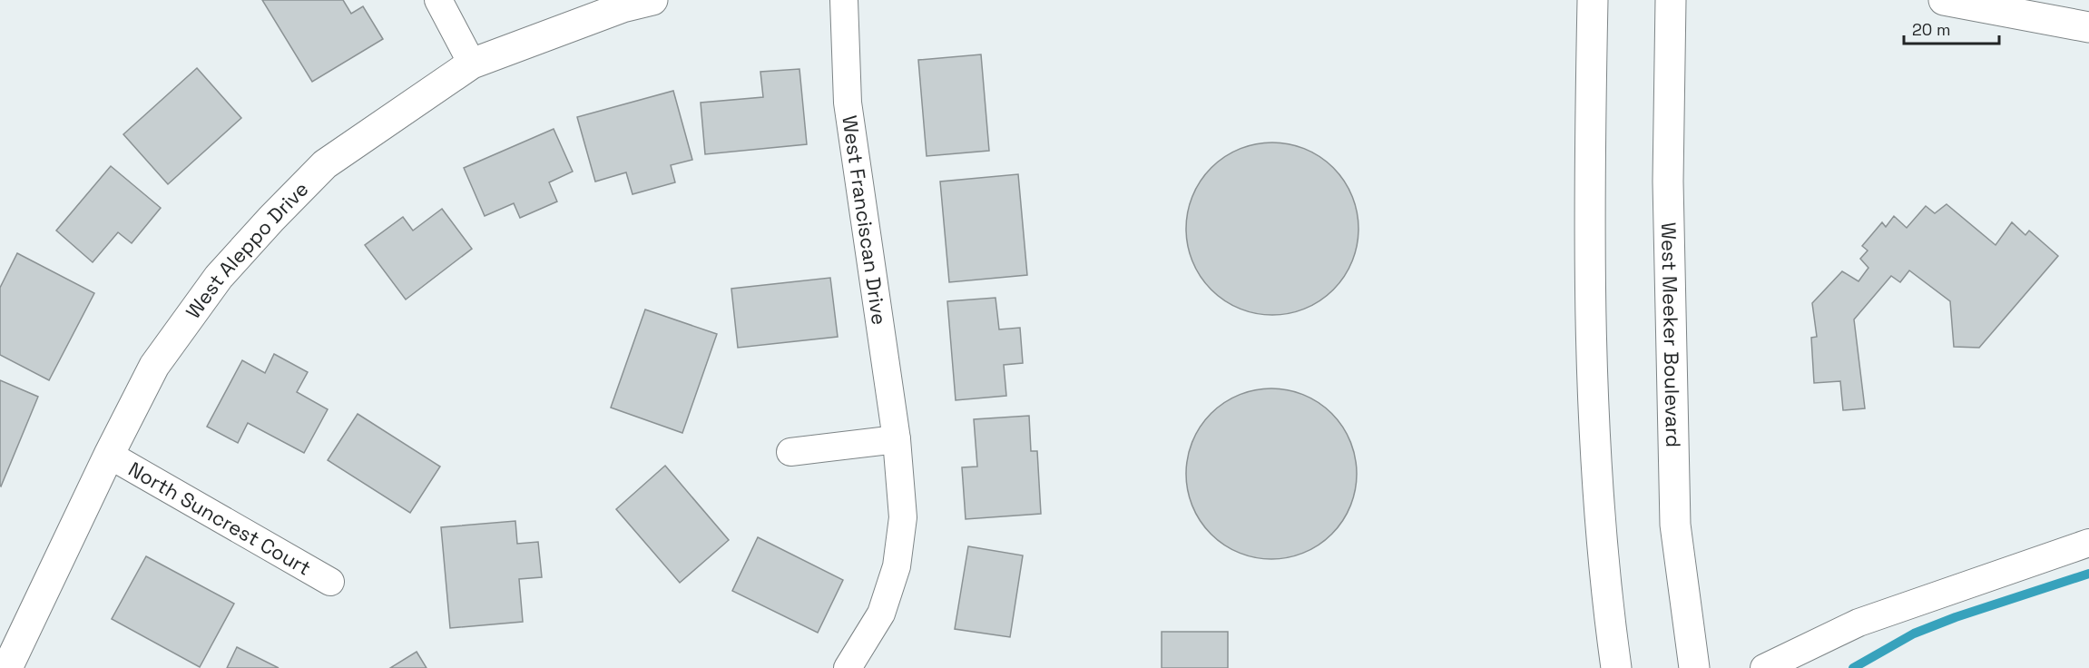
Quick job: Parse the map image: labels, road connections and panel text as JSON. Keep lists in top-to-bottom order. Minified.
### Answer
{"streets":{"main road":["West Aleppo Drive","West Meeker Boulevard"],"street":["West Franciscan Drive","North Suncrest Court"]},"crossings":[["West Aleppo Drive","North Suncrest Court"]],"scale_bar":"20 m"}
